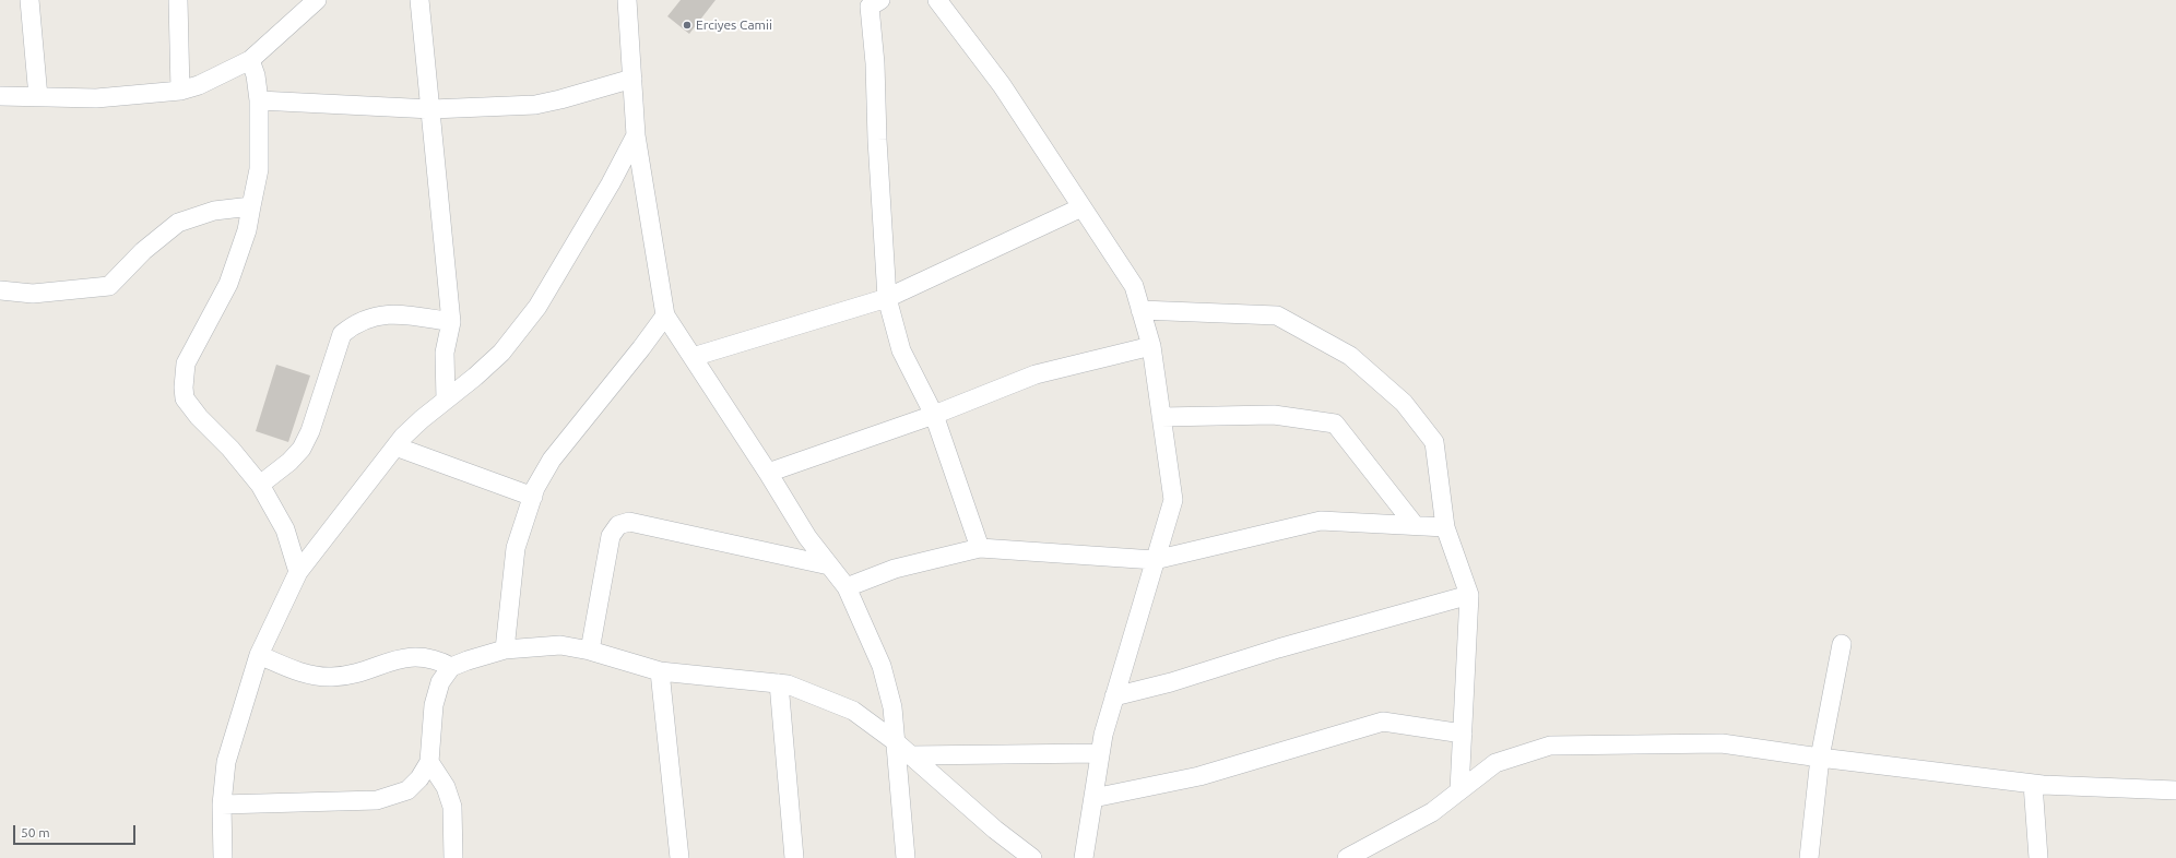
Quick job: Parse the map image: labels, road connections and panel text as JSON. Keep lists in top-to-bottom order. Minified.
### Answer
{"places":["Erciyes Camii"],"scale_bar":"50 m"}
